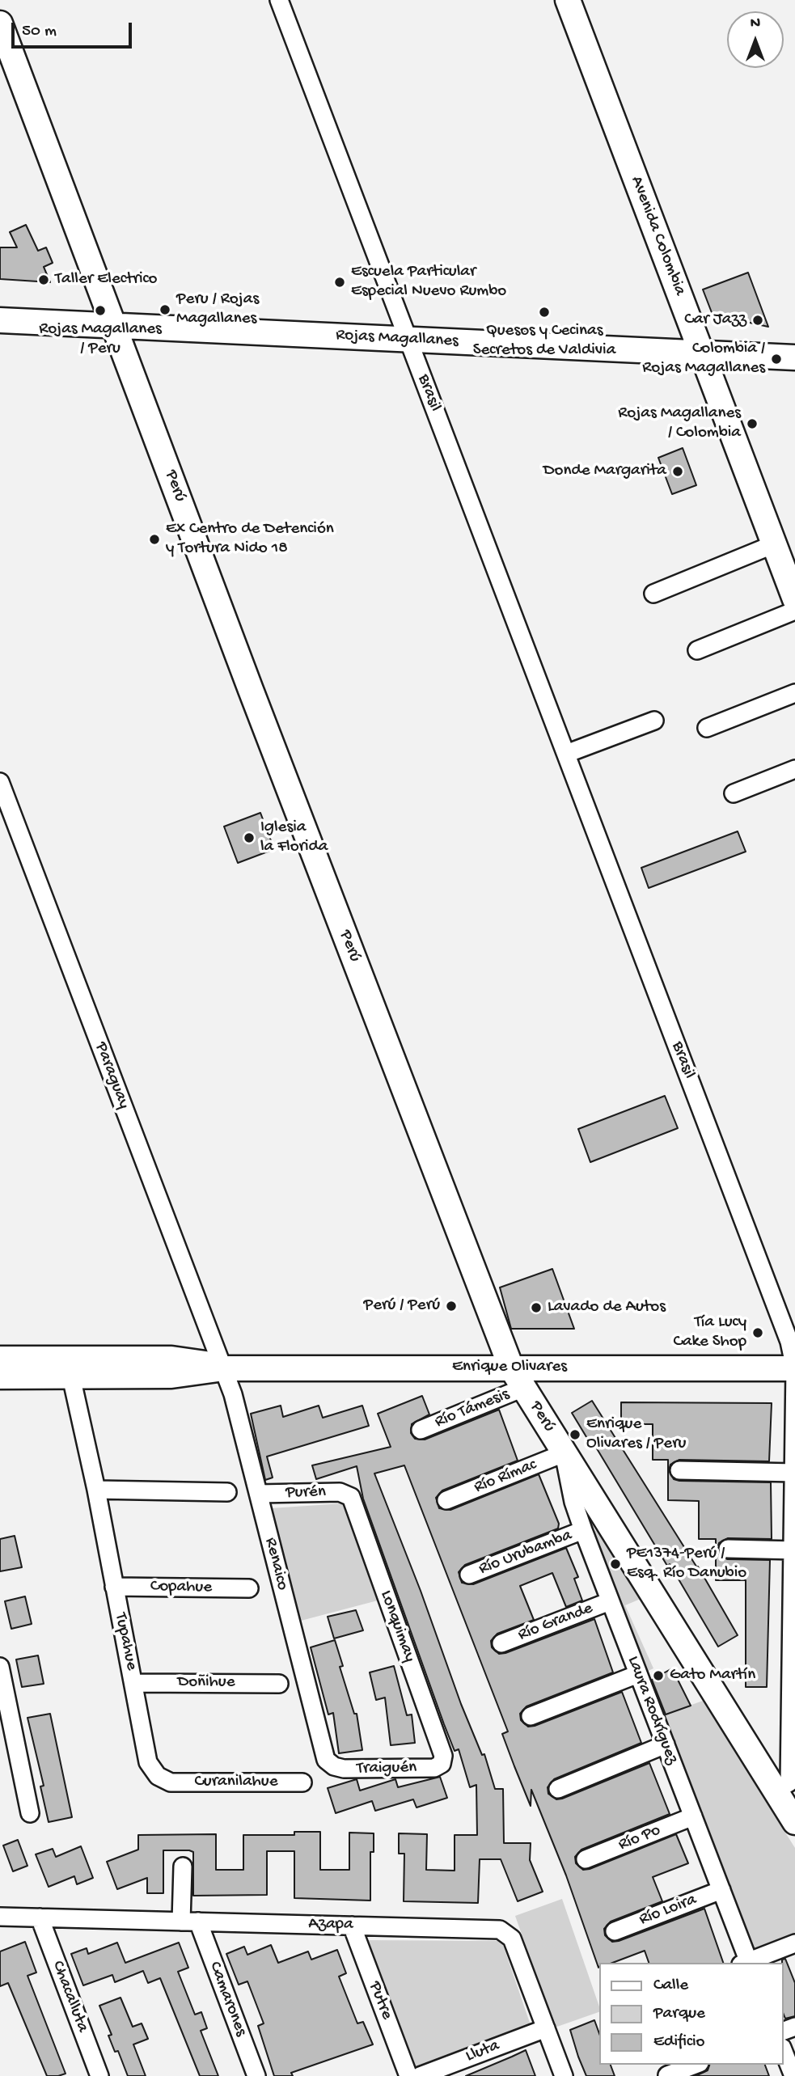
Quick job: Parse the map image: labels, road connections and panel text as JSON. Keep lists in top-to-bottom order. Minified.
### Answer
{"streets":{"main road":["Avenida Colombia","Rojas Magallanes","Perú","Enrique Olivares"],"street":["Brasil","Paraguay","Río Támesis","Río Rímac","Purén","Río Urubamba","Renaico","Copahue","Río Grande","Lonquimay","Tupahue","Doñihue","Laura Rodríguez","Traiguén","Curanilahue","Río Po","Río Loira","Azapa","Chacalluta","Camarones","Putre","Lluta"]},"crossings":[["Avenida Colombia","Rojas Magallanes"],["Rojas Magallanes","Brasil"],["Rojas Magallanes","Perú"],["Brasil","Perú"],["Brasil","Enrique Olivares"],["Perú","Enrique Olivares"],["Perú","Río Támesis"],["Perú","Río Rímac"],["Perú","Laura Rodríguez"],["Paraguay","Enrique Olivares"],["Paraguay","Renaico"],["Enrique Olivares","Renaico"],["Enrique Olivares","Tupahue"],["Río Rímac","Laura Rodríguez"],["Purén","Renaico"],["Purén","Lonquimay"],["Río Urubamba","Laura Rodríguez"],["Renaico","Traiguén"],["Copahue","Tupahue"],["Río Grande","Laura Rodríguez"],["Lonquimay","Traiguén"],["Tupahue","Doñihue"],["Tupahue","Curanilahue"],["Laura Rodríguez","Río Po"],["Laura Rodríguez","Río Loira"],["Azapa","Chacalluta"],["Azapa","Camarones"],["Azapa","Putre"],["Azapa","Lluta"]],"places":["Taller Electrico","Escuela Particular Especial Nuevo Rumbo","Peru / Rojas Magallanes","Rojas Magallanes / Peru","Quesos y Cecinas Secretos de Valdivia","Car Jazz","Colombia / Rojas Magallanes","Rojas Magallanes / Colombia","Donde Margarita","Ex Centro de Detención y Tortura Nido 18","Iglesia la Florida","Perú / Perú","Lavado de Autos","Tía Lucy Cake Shop","Enrique Olivares / Peru","PE1374-Perú / Esq. Río Danubio","Gato Martín"],"legend":["Calle","Parque","Edificio"],"scale_bar":"50 m","north":"top"}
